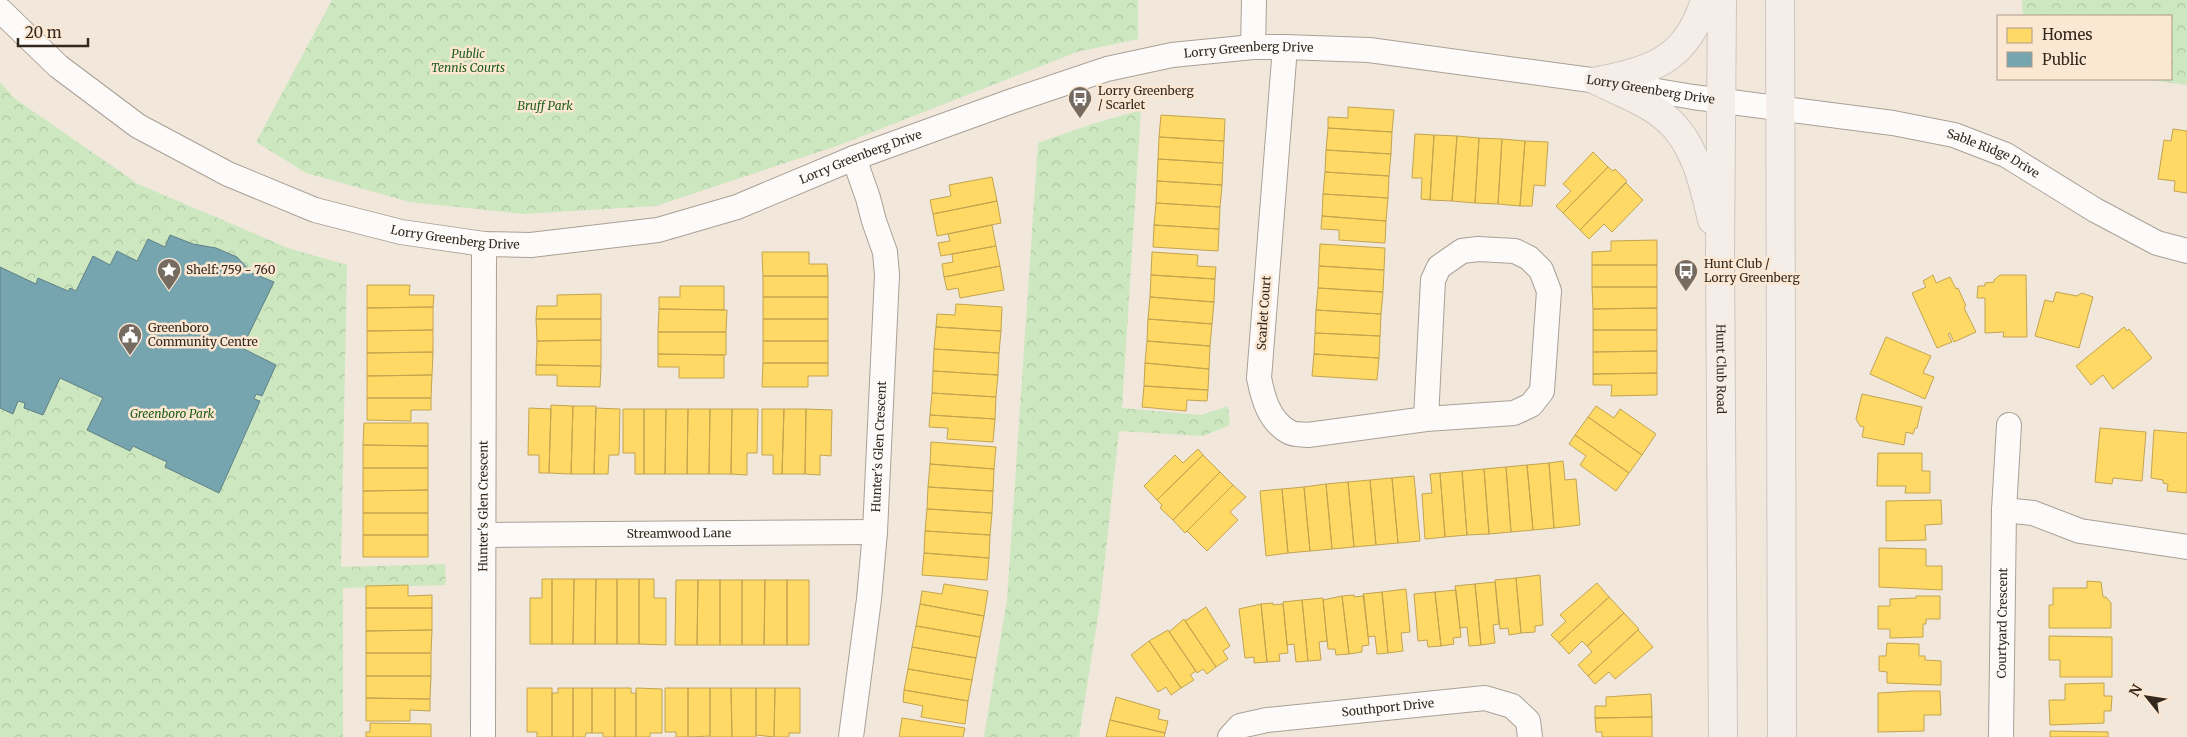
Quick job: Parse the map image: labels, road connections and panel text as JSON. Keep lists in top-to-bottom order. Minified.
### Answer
{"streets":{"main road":["Hunt Club Road"],"street":["Lorry Greenberg Drive","Sable Ridge Drive","Scarlet Court","Hunter's Glen Crescent","Streamwood Lane","Courtyard Crescent","Southport Drive"]},"crossings":[["Lorry Greenberg Drive","Sable Ridge Drive"],["Lorry Greenberg Drive","Scarlet Court"],["Lorry Greenberg Drive","Hunt Club Road"],["Lorry Greenberg Drive","Hunter's Glen Crescent"],["Hunter's Glen Crescent","Streamwood Lane"]],"parks":["Public Tennis Courts","Bruff Park","Greenboro Park"],"places":{"bus stop":["Lorry Greenberg / Scarlet","Hunt Club / Lorry Greenberg"],"place":["Shelf: 759 - 760"],"public building":["Greenboro Community Centre"]},"legend":["Homes","Public"],"scale_bar":"20 m","north":"top left"}
